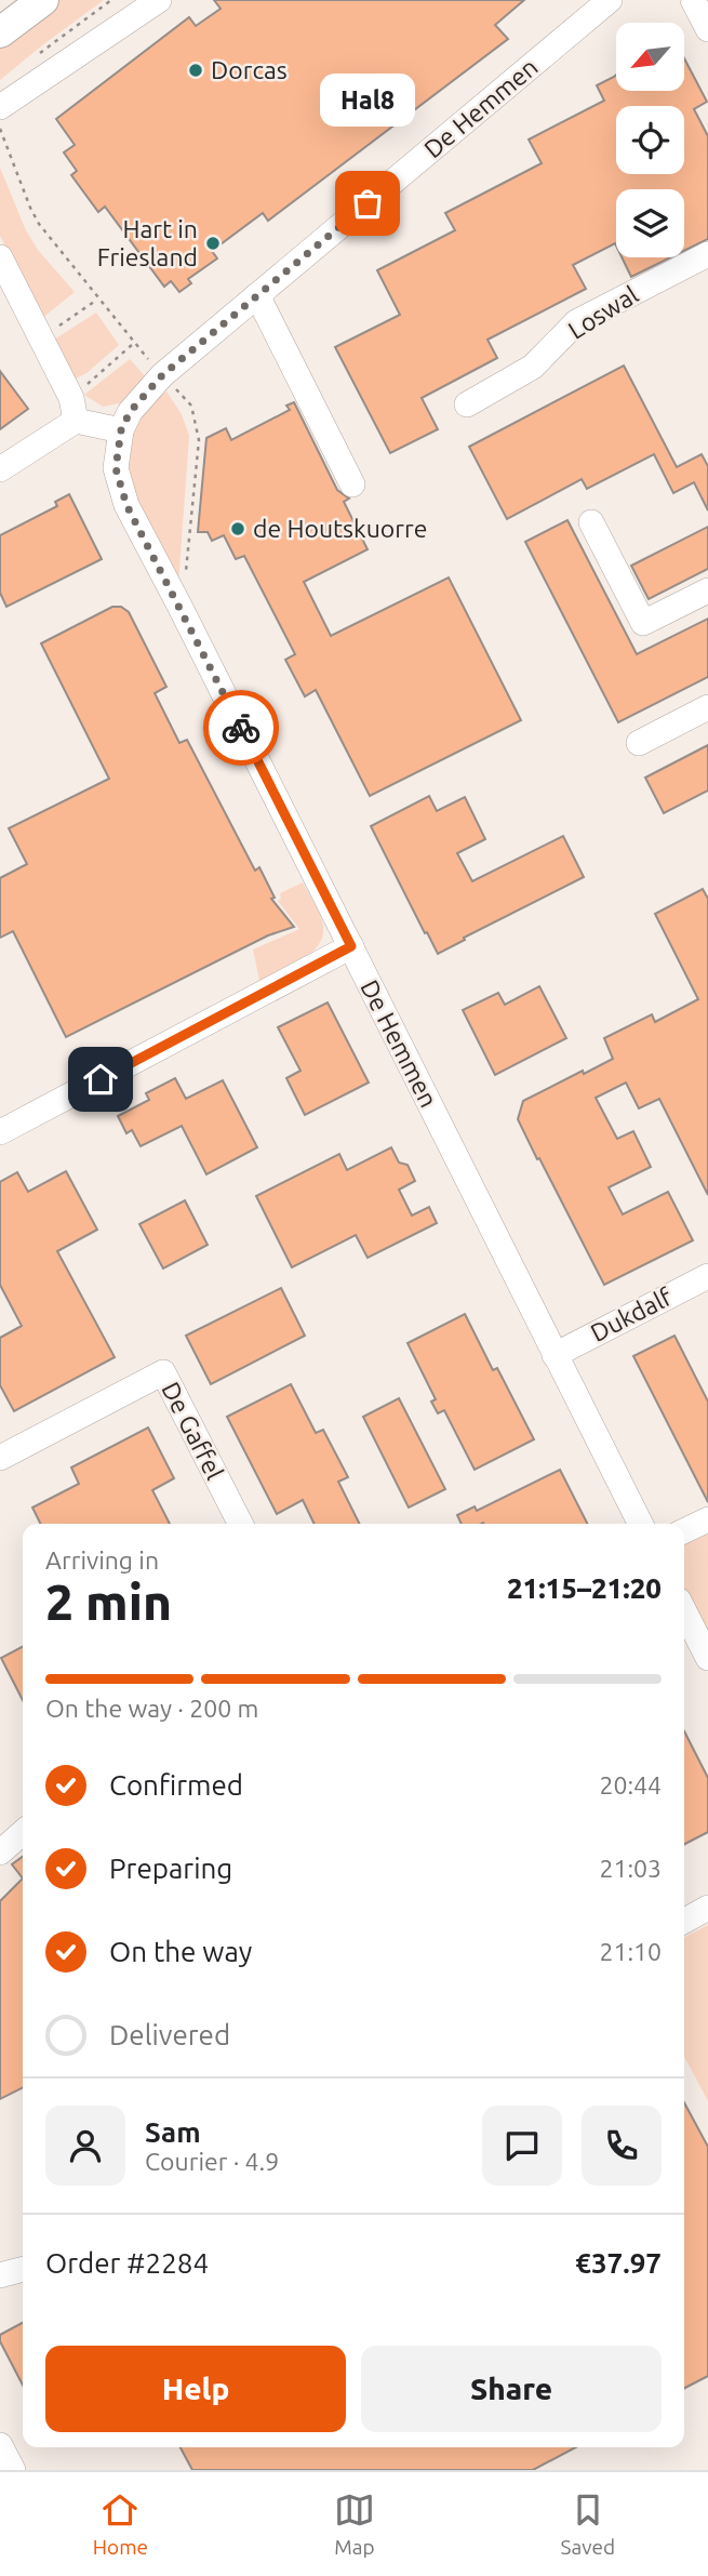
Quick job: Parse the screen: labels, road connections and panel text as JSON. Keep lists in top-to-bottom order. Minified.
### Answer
{"streets":{"street":["De Hemmen","Loswal","Dukdalf","De Gaffel"]},"crossings":[["De Hemmen","Dukdalf"]],"places":["Dorcas","Hal8","Hart in Friesland","de Houtskuorre"],"north":"bottom left","page":{"bubble":"Hal8","heading":["2 min","Arriving in","21:15–21:20"],"panel":["Sam","Courier · 4.9","Order #2284","€37.97"],"bar":"On the way · 200 m","list":[["Confirmed","20:44"],["Preparing","21:03"],["On the way","21:10"],"Delivered"],"buttons":["Help","Share"],"tabs":["Home","Map","Saved"]}}
